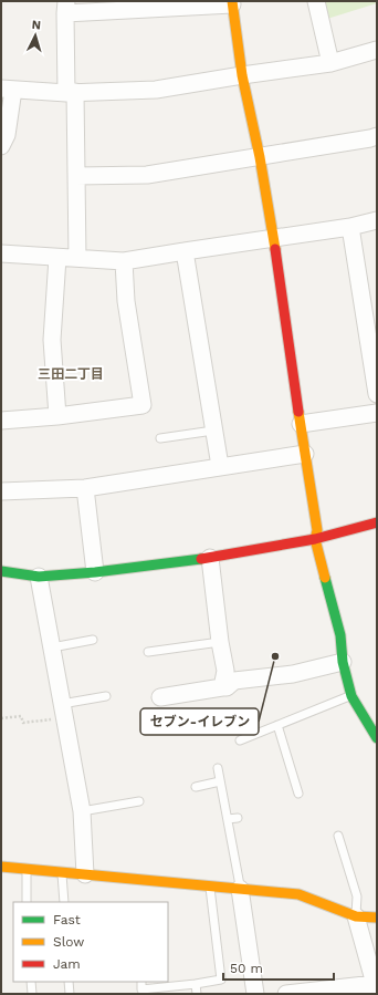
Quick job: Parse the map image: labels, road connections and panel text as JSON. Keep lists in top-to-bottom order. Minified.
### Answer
{"districts":["三田二丁目"],"places":["セブン-イレブン"],"legend":["Fast","Slow","Jam"],"scale_bar":"50 m","north":"top"}
